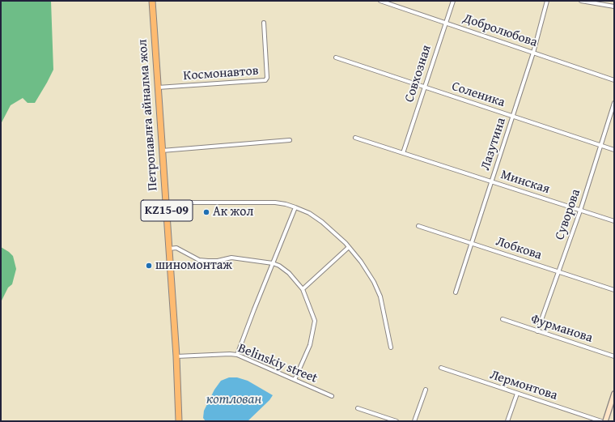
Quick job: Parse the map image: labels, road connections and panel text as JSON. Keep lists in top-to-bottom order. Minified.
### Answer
{"streets":{"highway":["Петропавлға айналма жол","KZ15-09"],"street":["Добролюбова","Космонавтов","Совхозная","Соленика","Лазутина","Минская","Суворова","Лобкова","Фурманова","Belinskiy street","Лермонтова"]},"crossings":[["Добролюбова","Совхозная"],["Добролюбова","Лазутина"],["Космонавтов","Петропавлға айналма жол"],["Совхозная","Соленика"],["Совхозная","Минская"],["Соленика","Лазутина"],["Соленика","Суворова"],["Петропавлға айналма жол","Belinskiy street"],["Лазутина","Минская"],["Лазутина","Лобкова"],["Минская","Суворова"],["Суворова","Лобкова"],["Суворова","Фурманова"]],"water":["котлован"],"places":["Ак жол","шиномонтаж"]}
